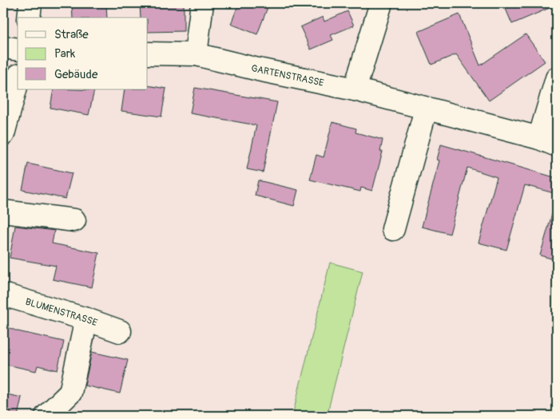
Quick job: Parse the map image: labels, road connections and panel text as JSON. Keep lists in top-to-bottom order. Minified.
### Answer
{"streets":{"street":["GARTENSTRASSE","BLUMENSTRASSE"]},"legend":["Straße","Park","Gebäude"]}
